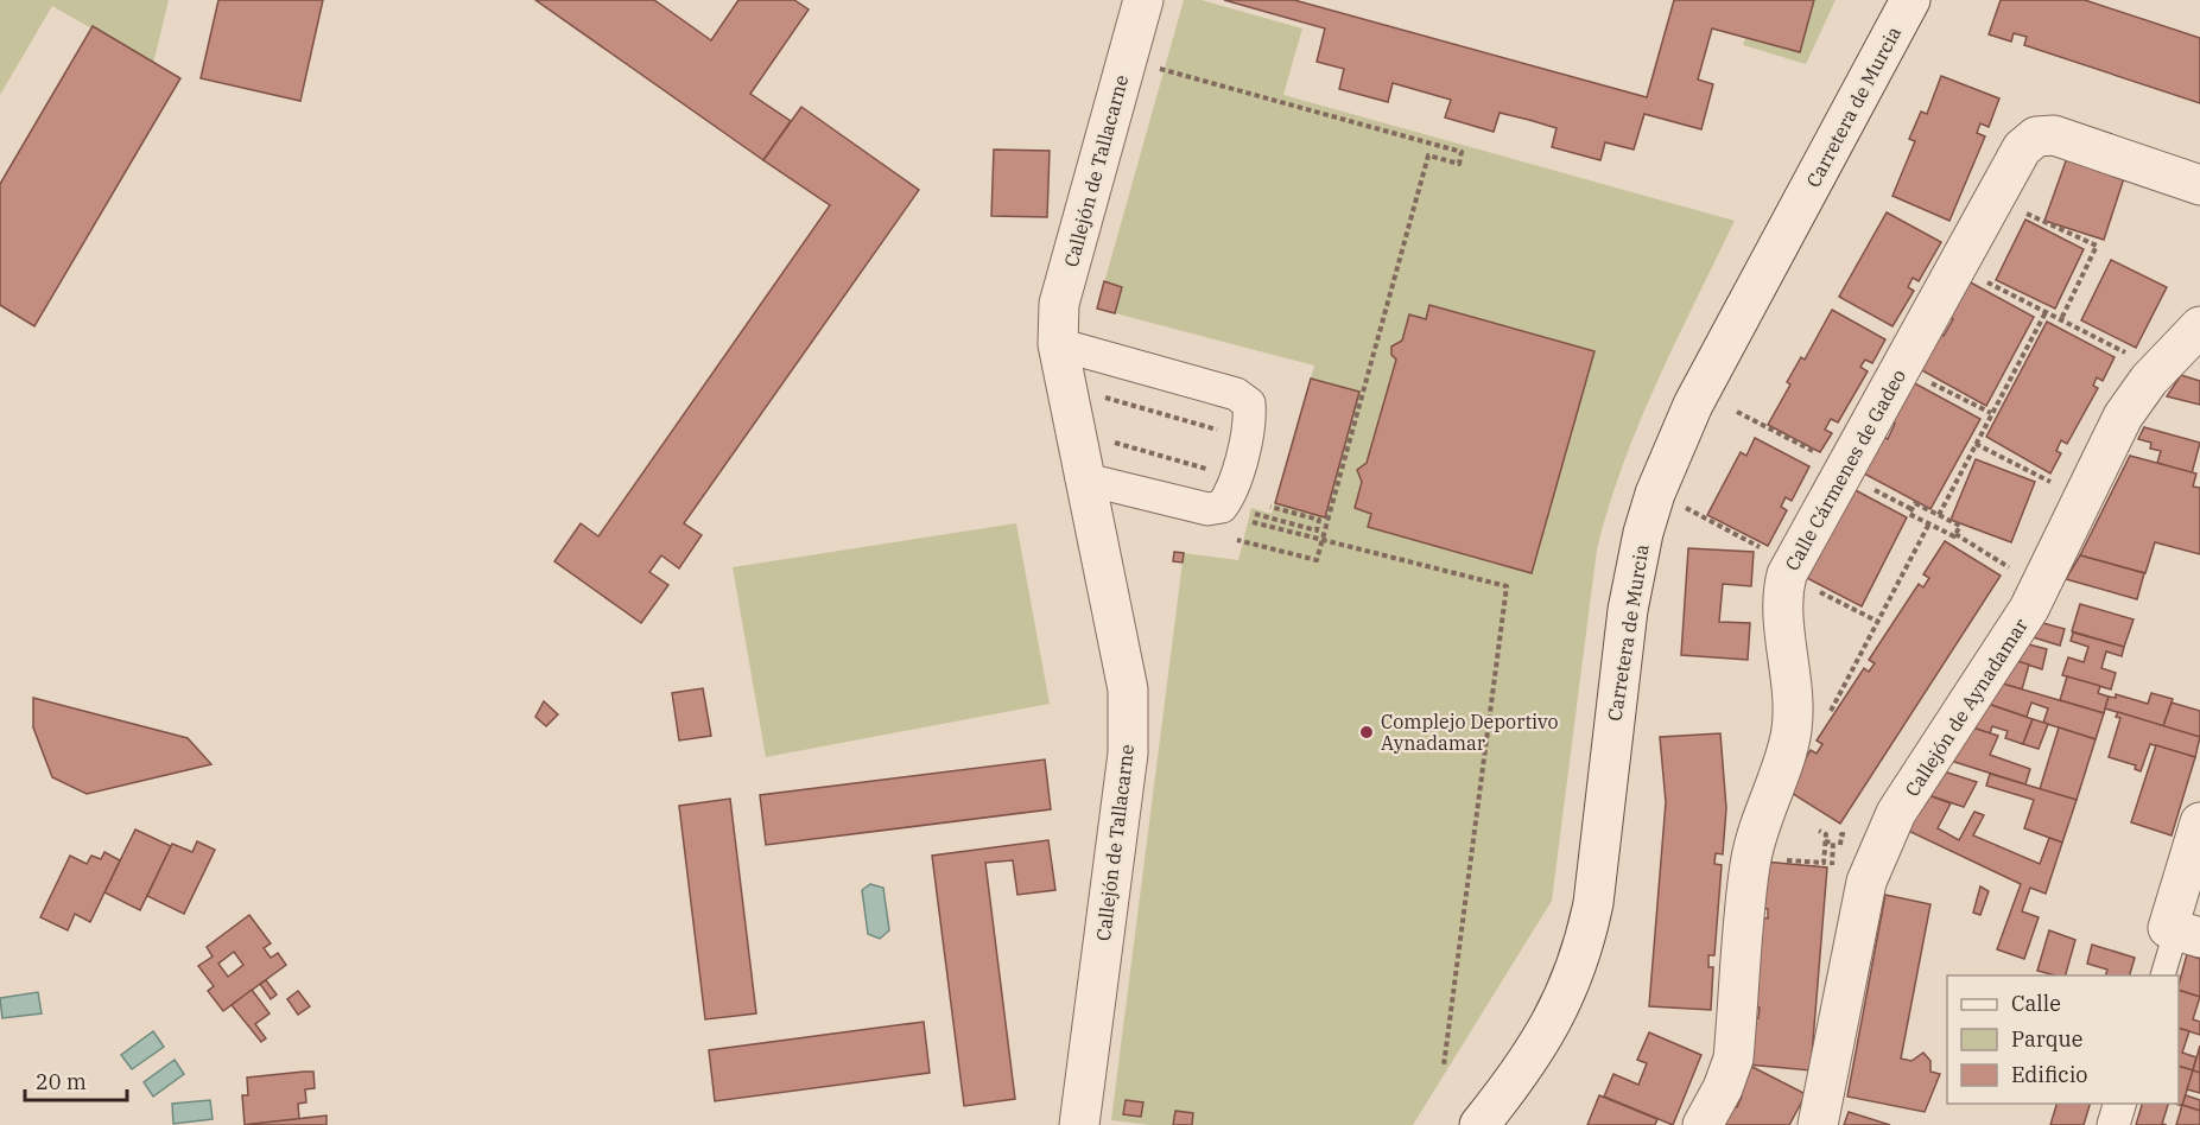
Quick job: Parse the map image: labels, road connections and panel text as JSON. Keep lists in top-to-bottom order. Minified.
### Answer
{"streets":{"street":["Carretera de Murcia","Callejón de Tallacarne","Calle Cármenes de Gadeo","Callejón de Aynadamar"]},"places":["Complejo Deportivo Aynadamar"],"legend":["Calle","Parque","Edificio"],"scale_bar":"20 m"}
